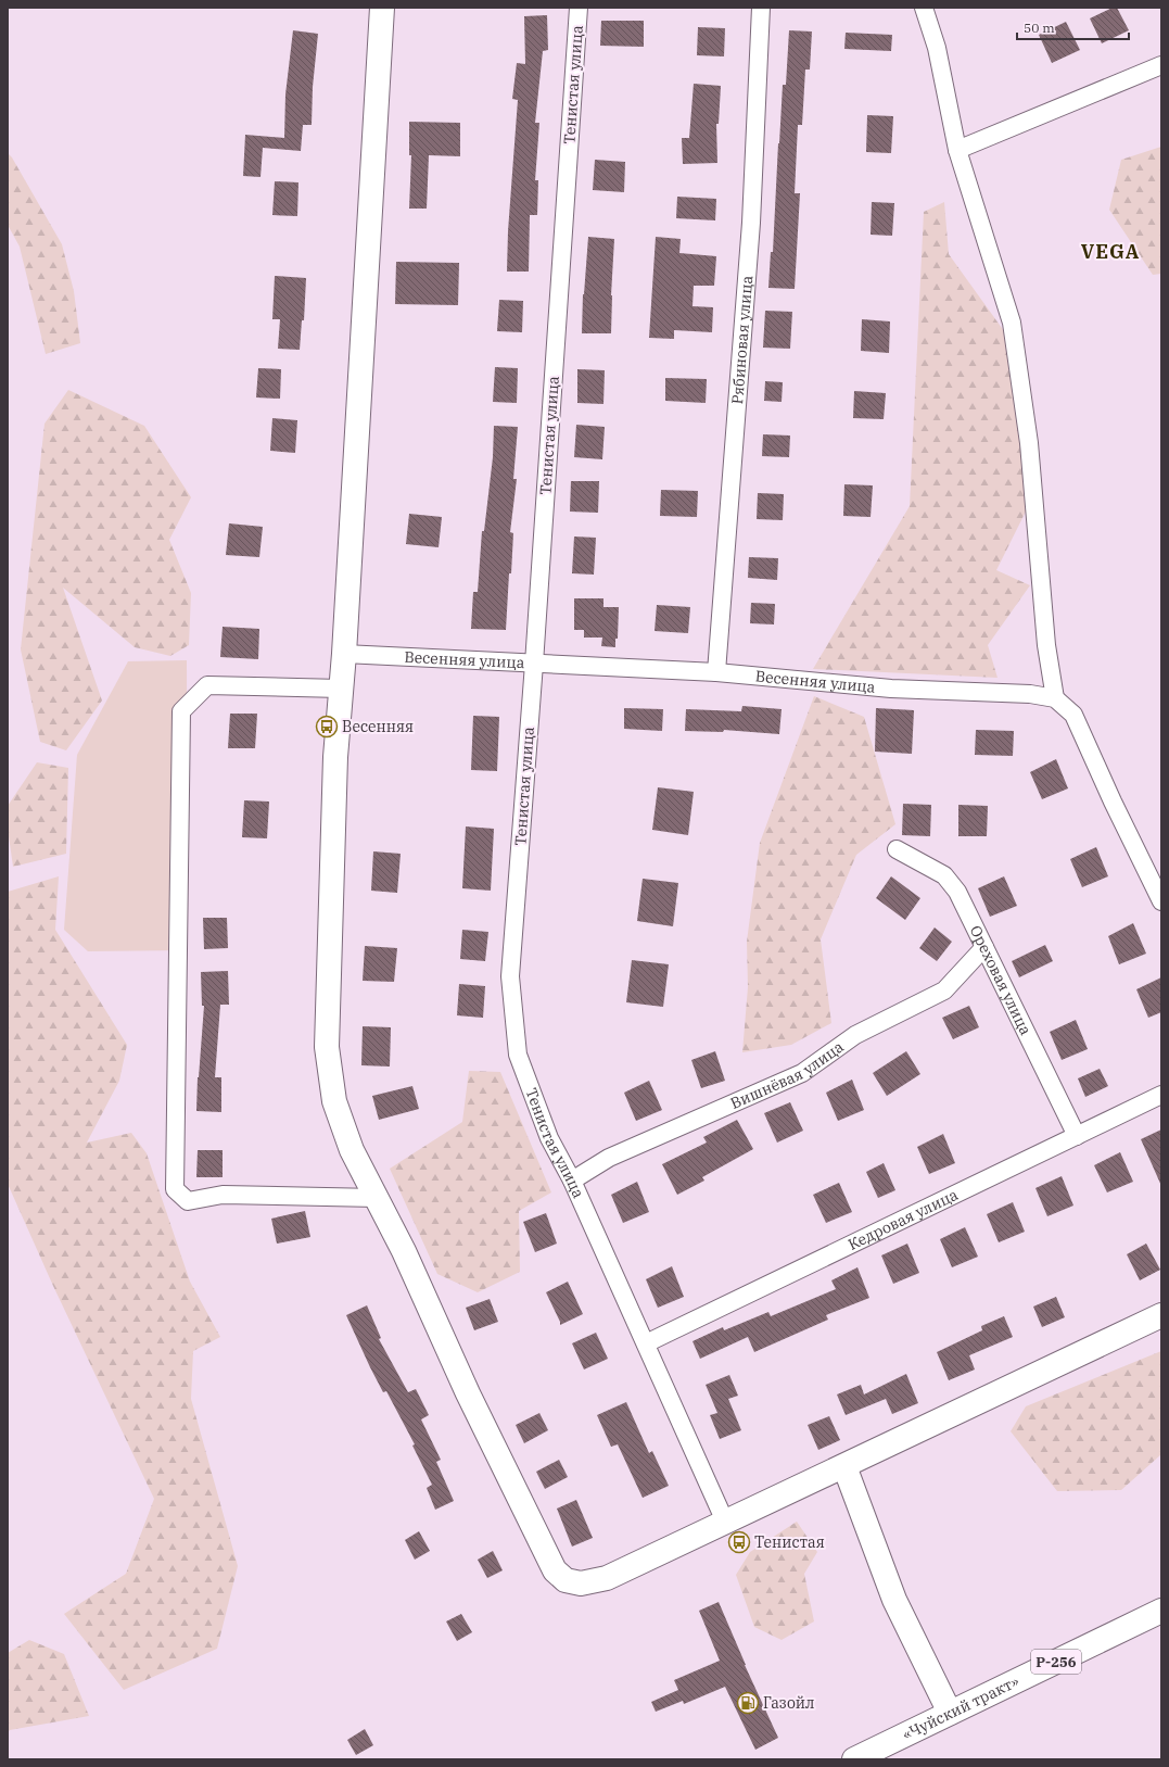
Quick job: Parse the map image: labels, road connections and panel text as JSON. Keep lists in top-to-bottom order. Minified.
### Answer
{"streets":{"main road":["Р-256","«Чуйский тракт»"],"street":["Тенистая улица","Рябиновая улица","Весенняя улица","Ореховая улица","Вишнёвая улица","Кедровая улица"]},"crossings":[["Тенистая улица","Весенняя улица"],["Тенистая улица","Вишнёвая улица"],["Тенистая улица","Кедровая улица"],["Рябиновая улица","Весенняя улица"],["Ореховая улица","Вишнёвая улица"],["Ореховая улица","Кедровая улица"]],"districts":["VEGA"],"places":{"bus stop":["Весенняя","Тенистая"],"fuel station":["Газойл"]},"scale_bar":"50 m"}
